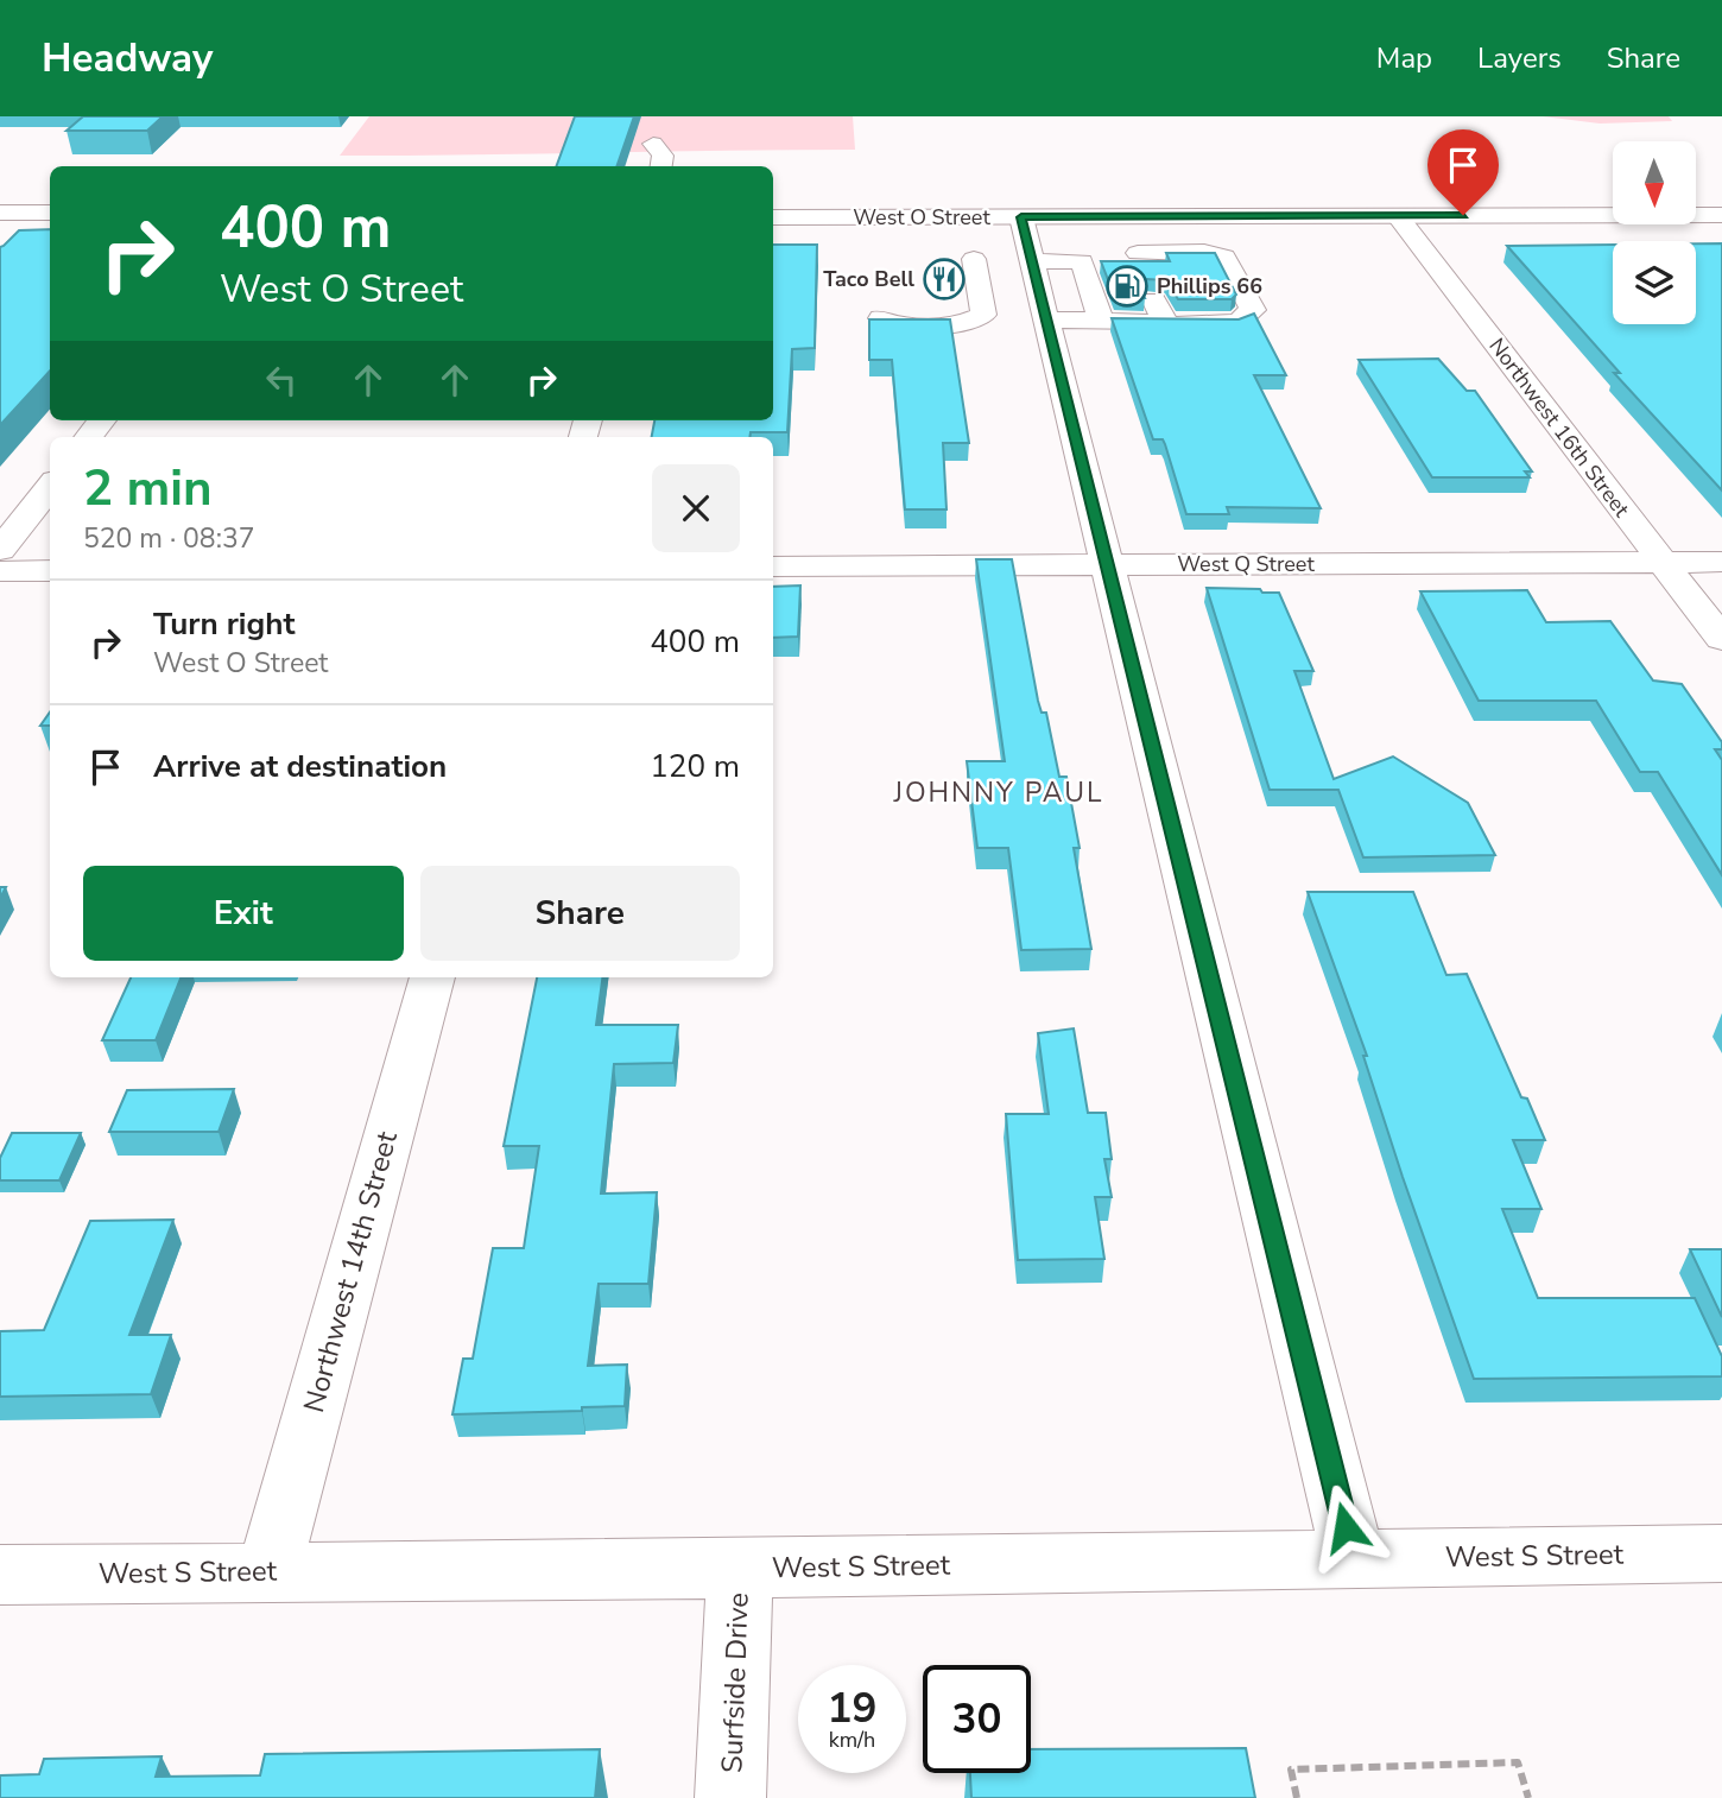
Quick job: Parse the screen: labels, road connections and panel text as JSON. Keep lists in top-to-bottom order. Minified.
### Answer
{"streets":{"street":["West O Street","Northwest 16th Street","West Q Street","Northwest 14th Street","West S Street","Surfside Drive"]},"crossings":[["West O Street","Northwest 16th Street"],["Northwest 16th Street","West Q Street"],["Northwest 14th Street","West S Street"],["West S Street","Surfside Drive"]],"districts":["JOHNNY PAUL"],"places":{"restaurant":["Taco Bell"],"fuel station":["Phillips 66"]},"north":"bottom","page":{"header":"Headway","nav":["Map","Layers","Share"],"turn":["400 m","West O Street"],"heading":["2 min","520 m · 08:37"],"list":[{"name":"Turn right","note":"West O Street","value":"400 m"},{"name":"Arrive at destination","value":"120 m"}],"buttons":["Exit","Share"],"speed":"19 km/h","limit":"30"}}
